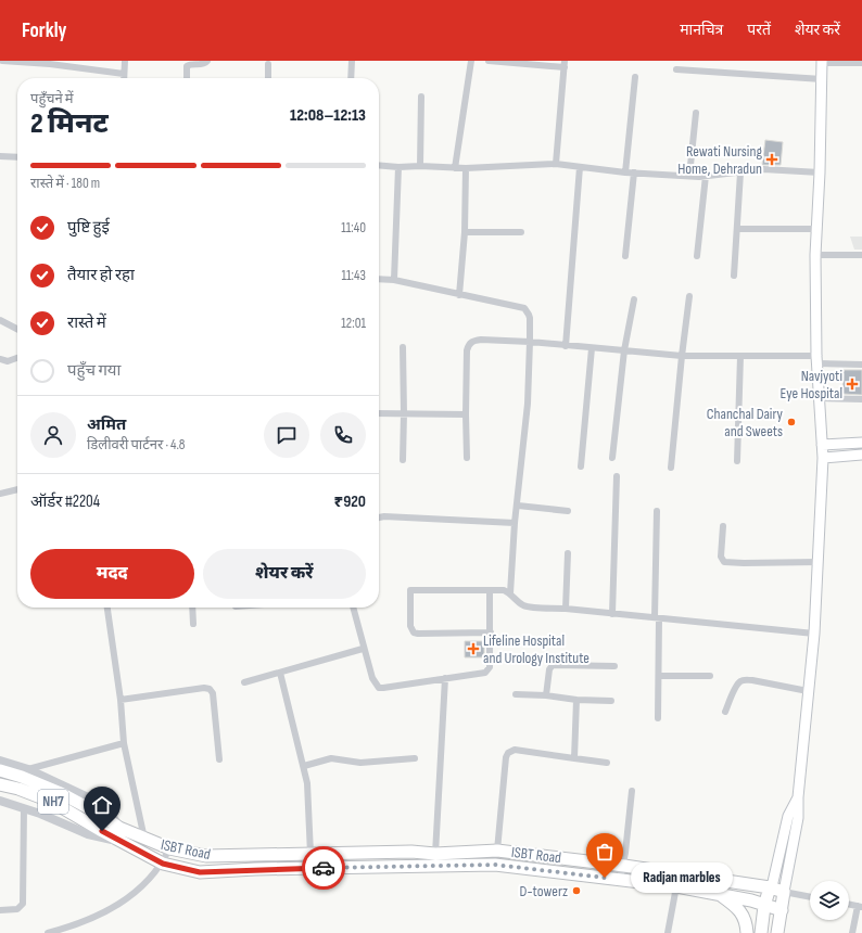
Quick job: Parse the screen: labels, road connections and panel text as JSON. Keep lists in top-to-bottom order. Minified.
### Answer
{"streets":{"highway":["NH7","ISBT Road"]},"crossings":[["NH7","ISBT Road"]],"places":{"health":["Rewati Nursing Home, Dehradun","Navjyoti Eye Hospital","Lifeline Hospital and Urology Institute"],"other":["Chanchal Dairy and Sweets","Radjan marbles","D-towerz"]},"page":{"header":"Forkly","nav":["मानचित्र","परतें","शेयर करें"],"heading":["2 मिनट","पहुँचने में","12:08–12:13"],"panel":["अमित","डिलीवरी पार्टनर · 4.8","ऑर्डर #2204","₹920"],"bar":"रास्ते में · 180 m","list":[["पुष्टि हुई","11:40"],["तैयार हो रहा","11:43"],["रास्ते में","12:01"],"पहुँच गया"],"buttons":["मदद","शेयर करें"],"bubble":"Radjan marbles"}}
